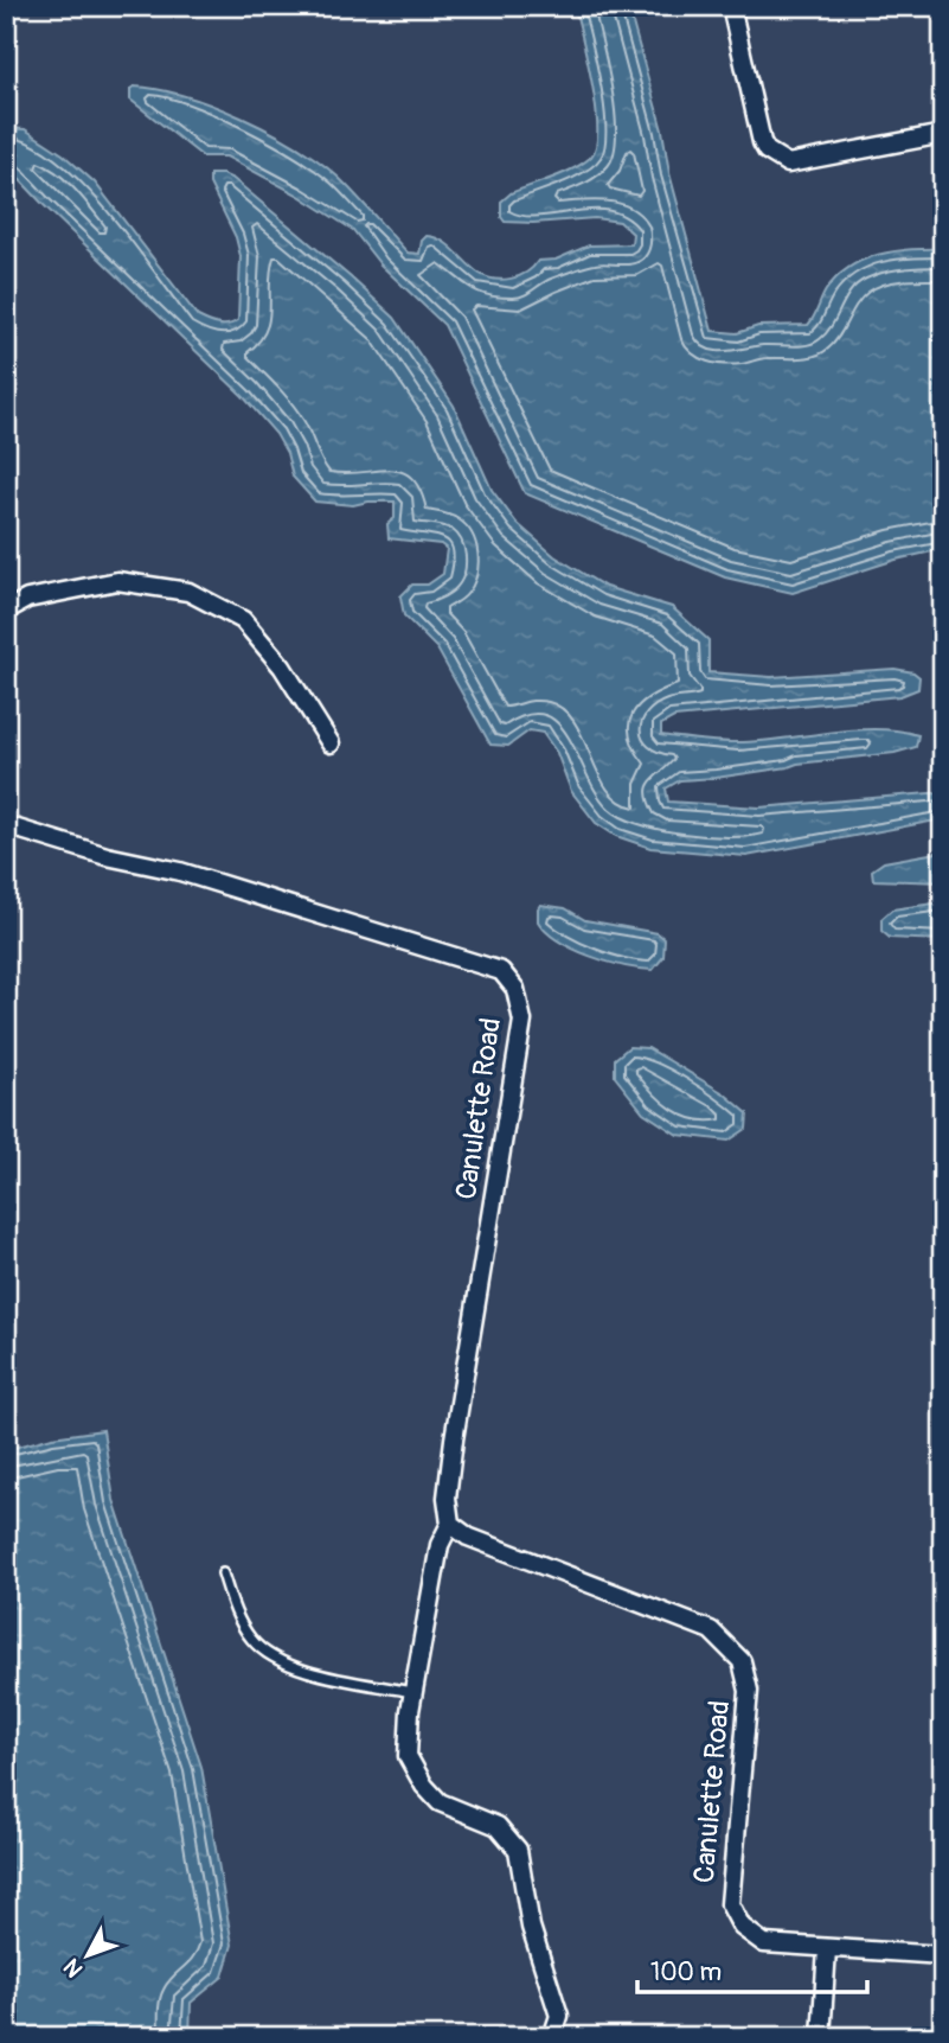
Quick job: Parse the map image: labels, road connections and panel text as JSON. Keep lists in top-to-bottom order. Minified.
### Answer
{"streets":{"street":["Canulette Road"]},"scale_bar":"100 m","north":"bottom left"}
